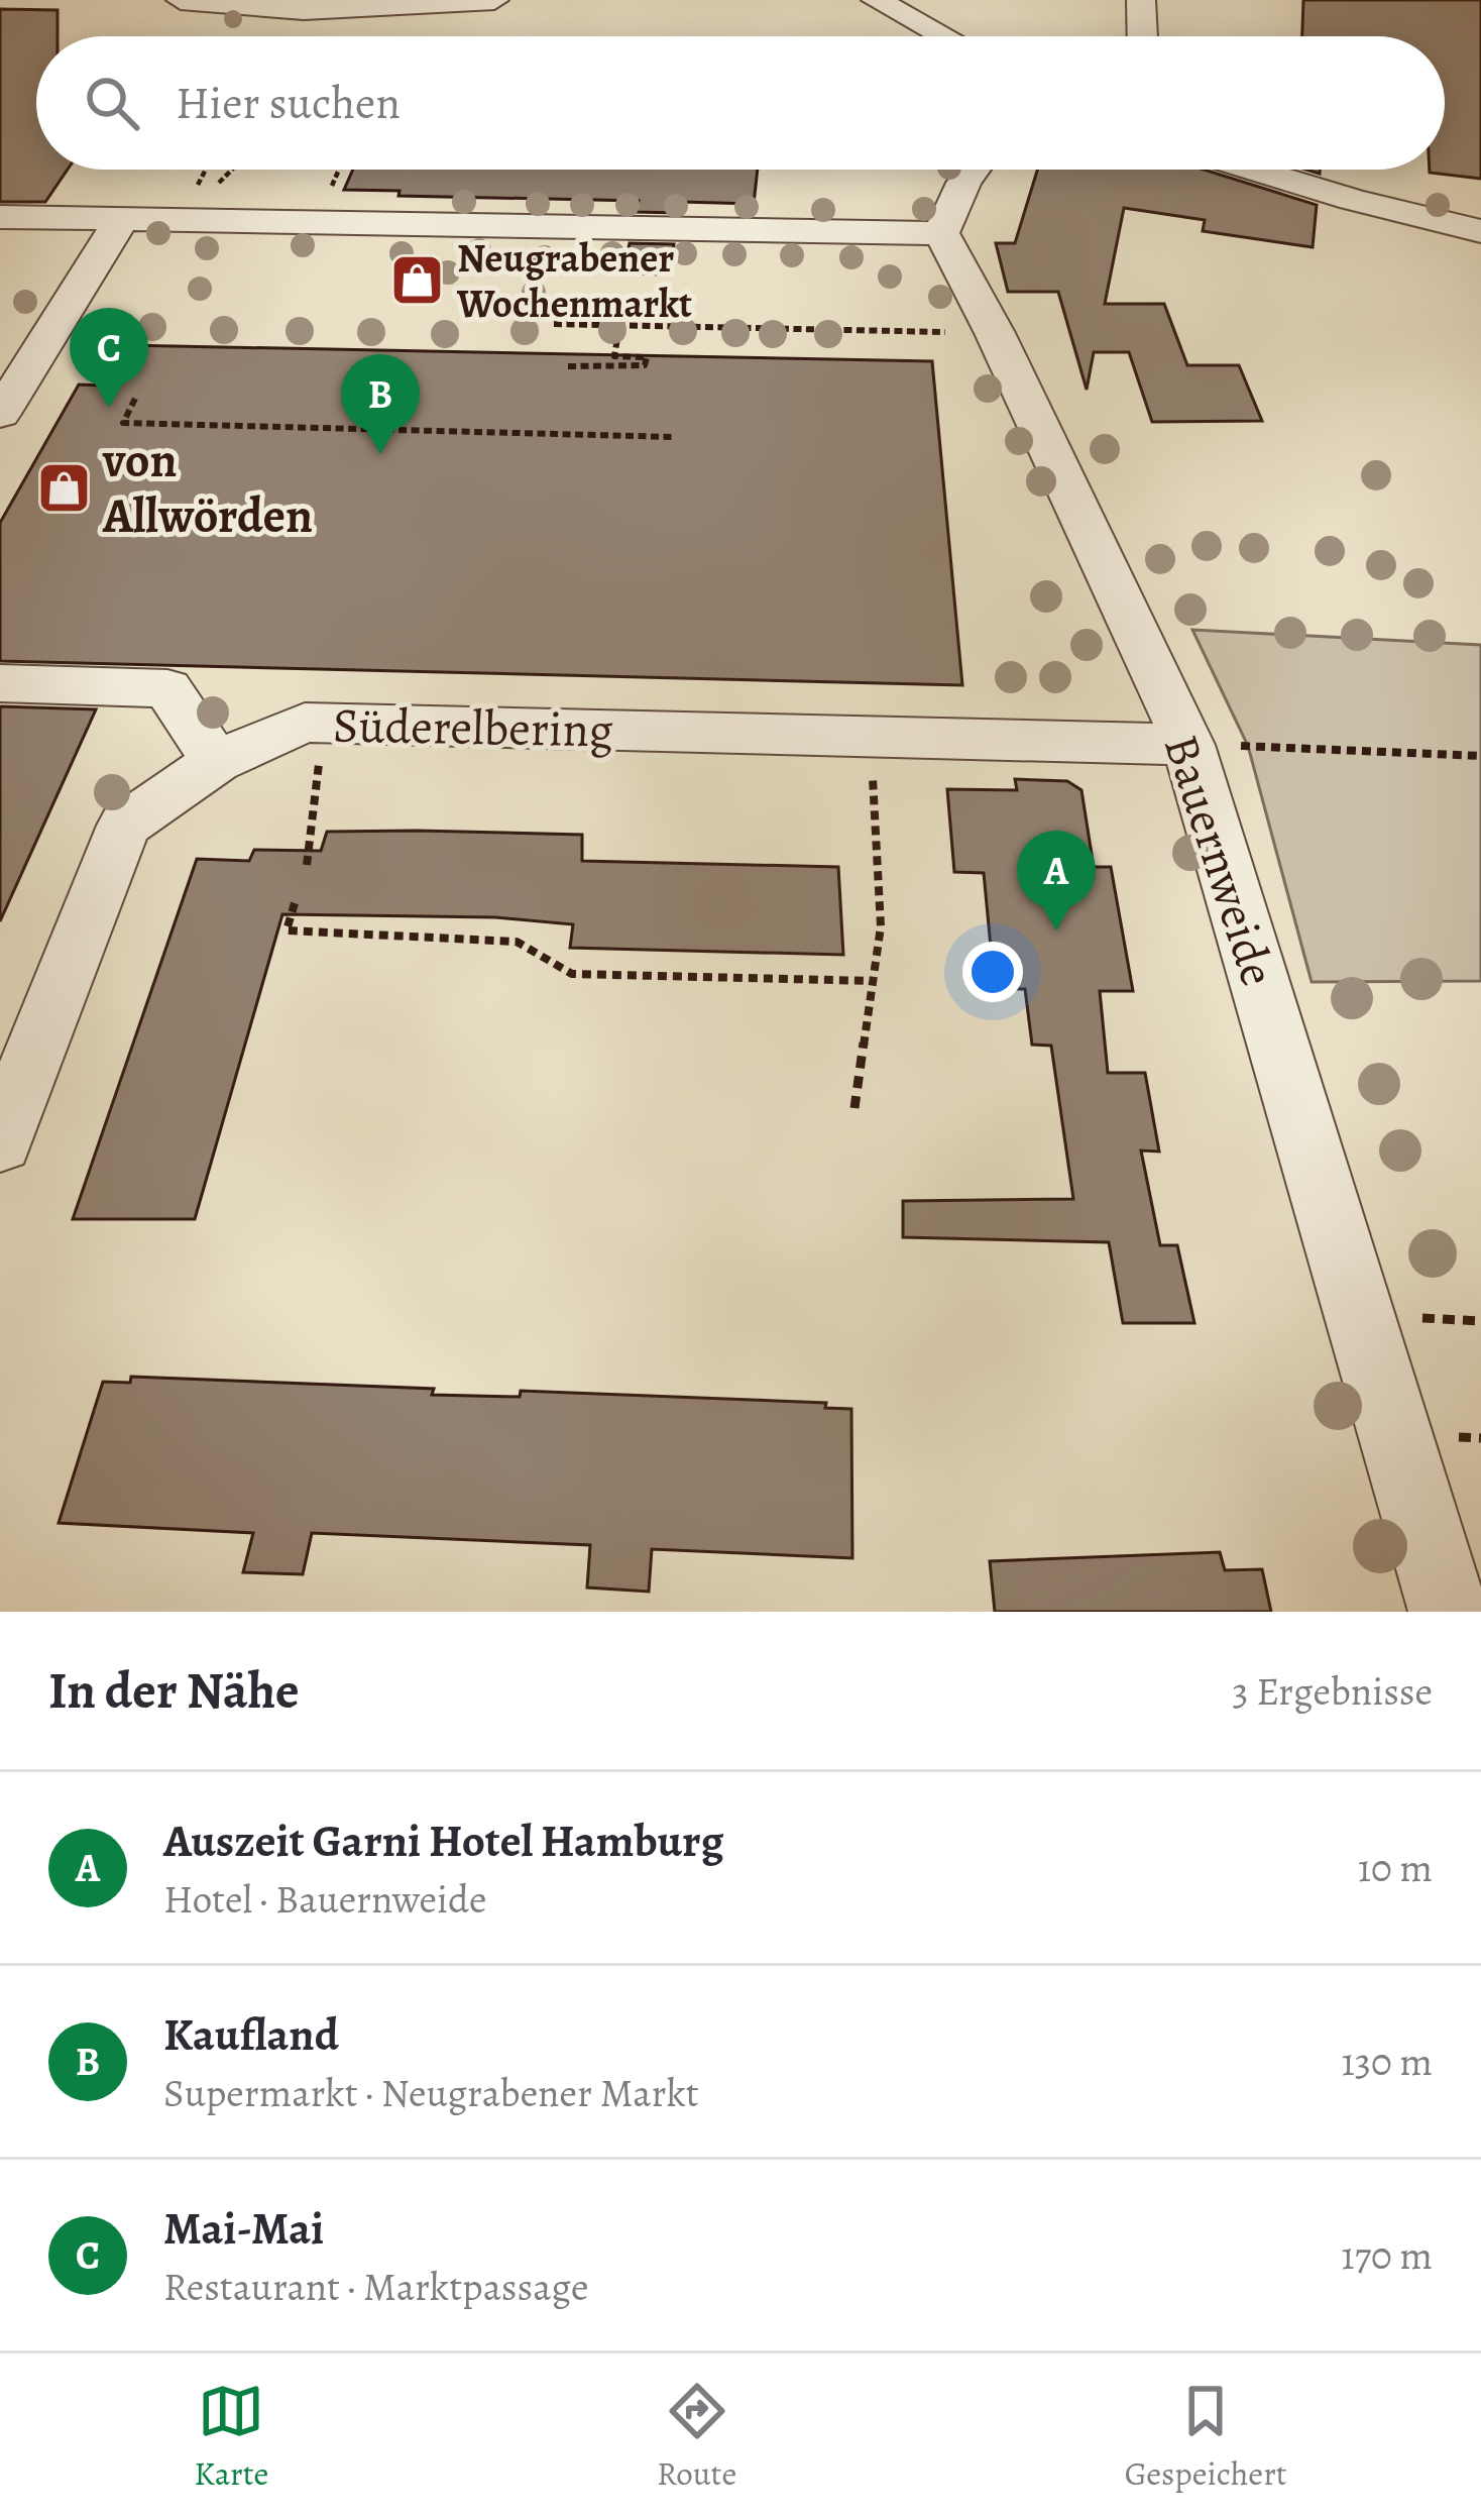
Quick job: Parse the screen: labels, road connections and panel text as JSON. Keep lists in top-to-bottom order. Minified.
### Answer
{"streets":{"street":["Süderelbering","Bauernweide"]},"crossings":[["Süderelbering","Bauernweide"]],"places":{"shop":["Neugrabener Wochenmarkt","von Allwörden"]},"page":{"search":"Hier suchen","pins":["C","B","A"],"heading":["In der Nähe","3 Ergebnisse"],"list":[{"mark":"A","name":"Auszeit Garni Hotel Hamburg","note":"Hotel · Bauernweide","value":"10 m"},{"mark":"B","name":"Kaufland","note":"Supermarkt · Neugrabener Markt","value":"130 m"},{"mark":"C","name":"Mai-Mai","note":"Restaurant · Marktpassage","value":"170 m"}],"nav":["Karte","Route","Gespeichert"]}}
